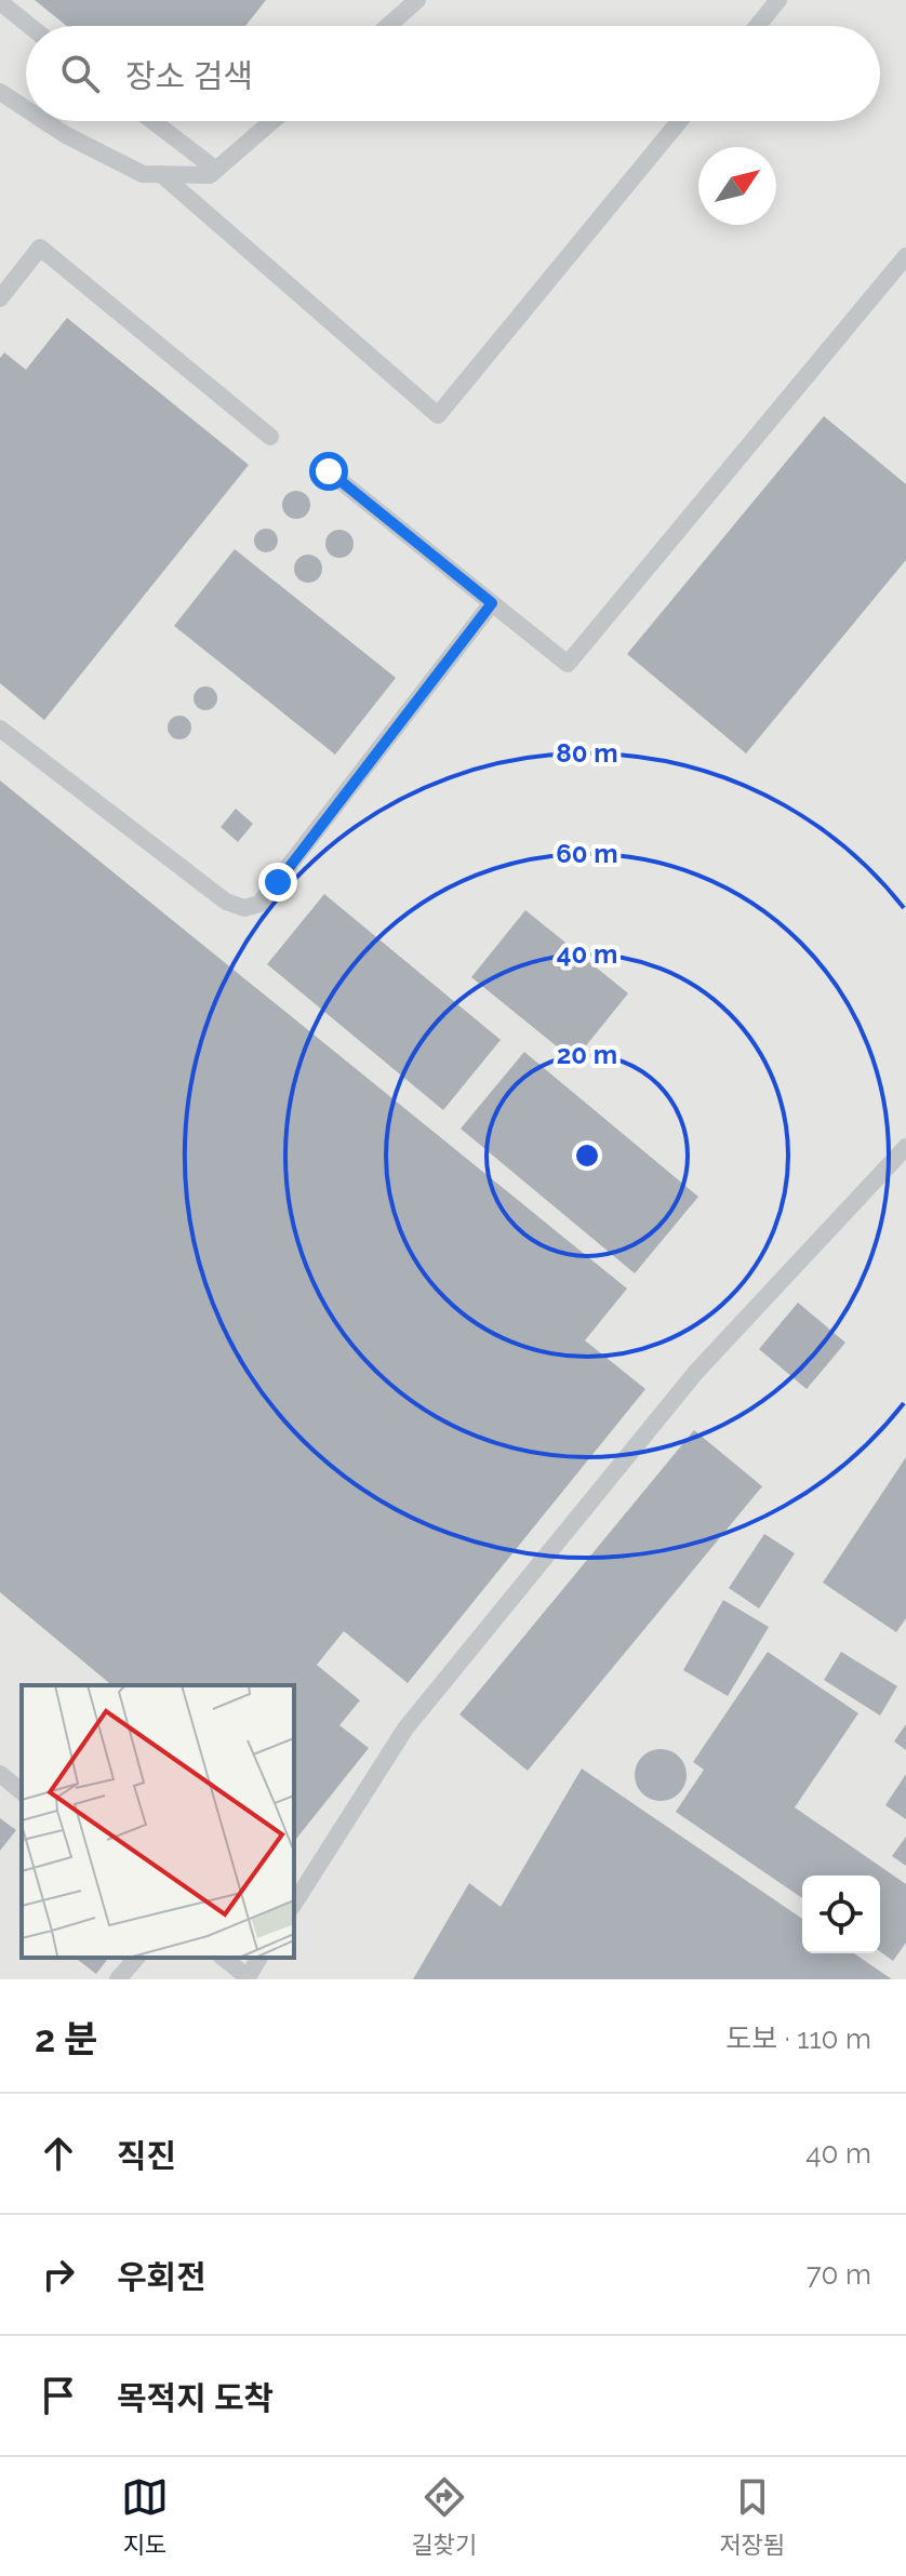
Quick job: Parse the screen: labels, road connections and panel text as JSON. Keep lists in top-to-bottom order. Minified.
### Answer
{"north":"top right","page":{"search":"장소 검색","heading":["2 분","도보 · 110 m"],"list":[["직진","40 m"],["우회전","70 m"],"목적지 도착"],"nav":["지도","길찾기","저장됨"]},"rings":["80 m","60 m","40 m","20 m"]}
